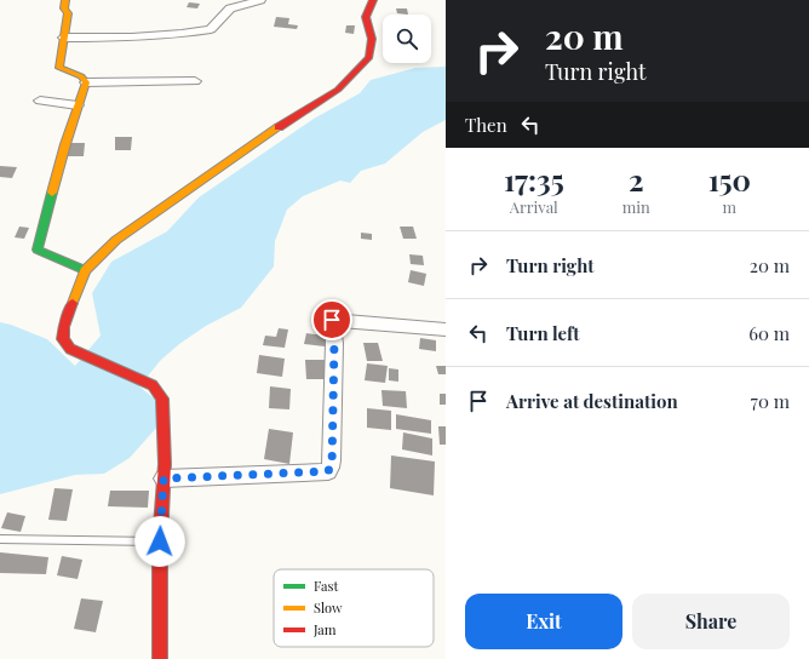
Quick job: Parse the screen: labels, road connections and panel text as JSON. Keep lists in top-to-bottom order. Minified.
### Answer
{"legend":["Fast","Slow","Jam"],"page":{"turn":["20 m","Turn right"],"then":"Then","eta":["17:35","Arrival","2","min","150","m"],"list":[{"name":"Turn right","value":"20 m"},{"name":"Turn left","value":"60 m"},{"name":"Arrive at destination","value":"70 m"}],"buttons":["Exit","Share"]}}
